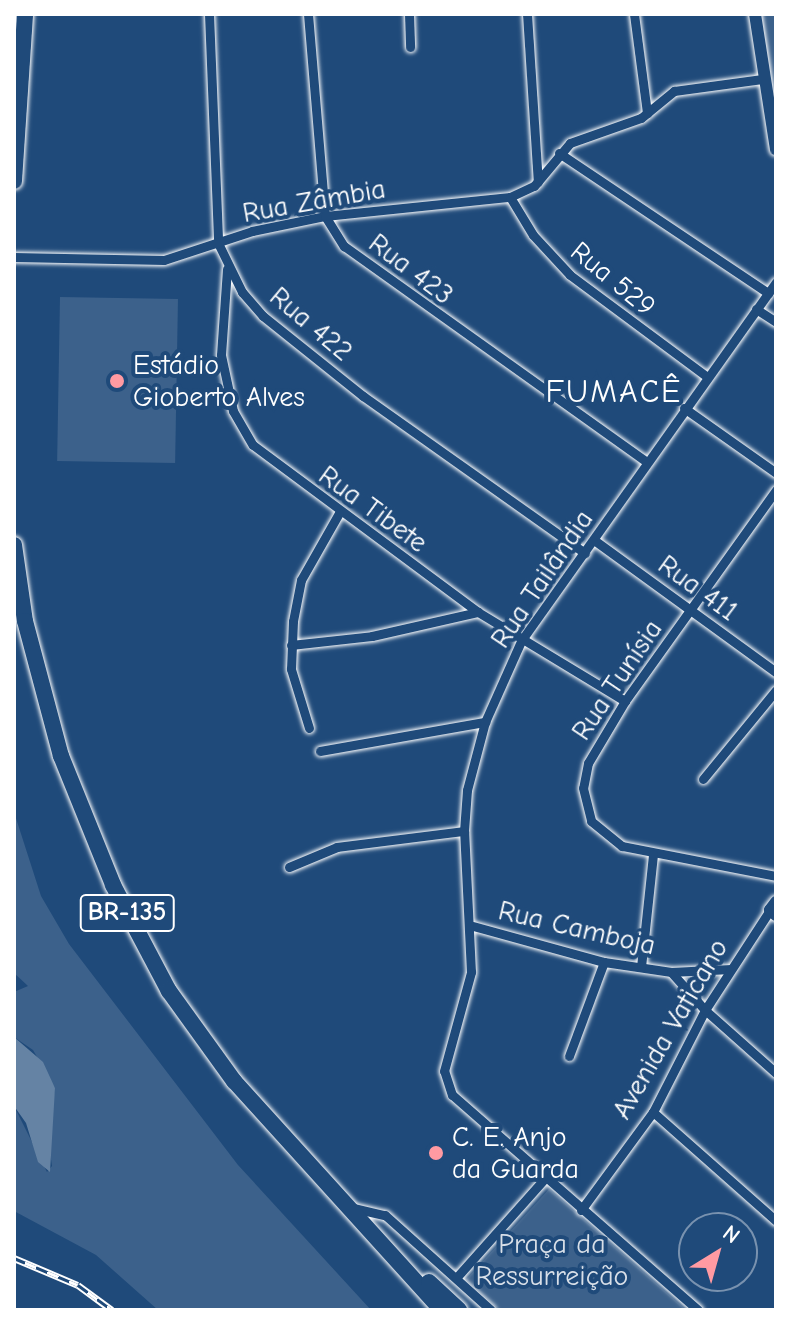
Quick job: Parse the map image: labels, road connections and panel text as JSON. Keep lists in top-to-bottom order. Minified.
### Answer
{"streets":{"highway":["BR-135"],"street":["Rua Zâmbia","Rua 423","Rua 529","Rua 422","Rua Tibete","Rua Tailândia","Rua 411","Rua Tunísia","Rua Camboja","Avenida Vaticano"]},"crossings":[["Rua Zâmbia","Rua 423"],["Rua Zâmbia","Rua 529"],["Rua Zâmbia","Rua 422"],["Rua 423","Rua Tailândia"],["Rua 529","Rua Tailândia"],["Rua 422","Rua Tibete"],["Rua 422","Rua Tailândia"],["Rua Tibete","Rua Tailândia"],["Rua Tibete","Rua Tunísia"],["Rua Tailândia","Rua 411"],["Rua Tailândia","Rua Camboja"],["Rua 411","Rua Tunísia"],["Rua Camboja","Avenida Vaticano"]],"districts":["FUMACÊ"],"parks":["Praça da Ressurreição"],"places":["Estádio Gioberto Alves","C. E. Anjo da Guarda"],"north":"top right"}
